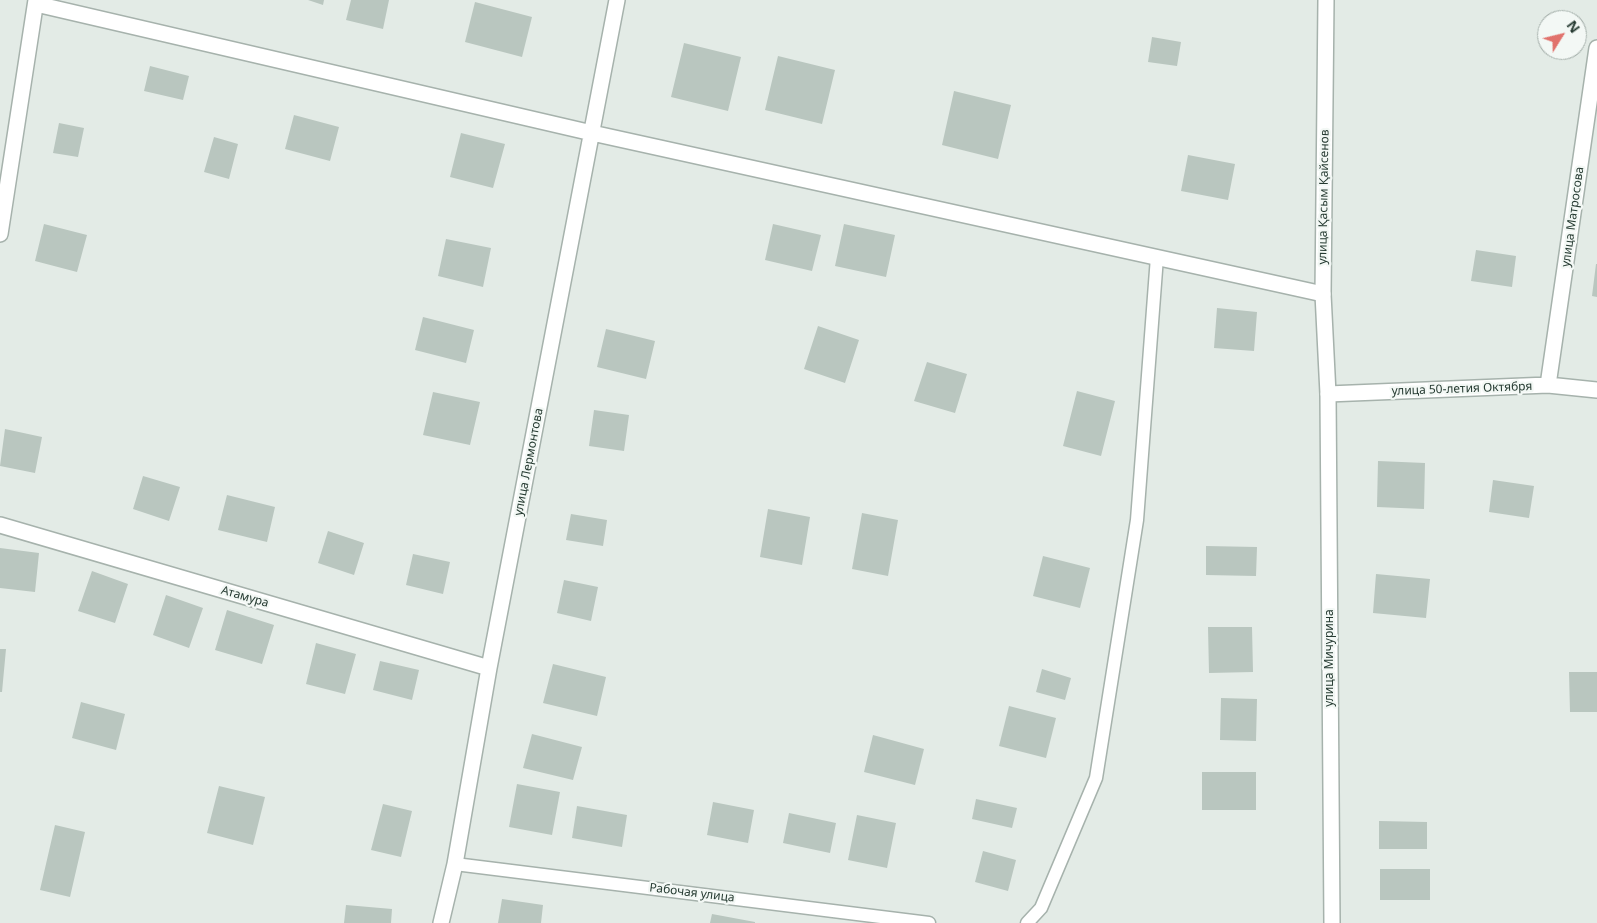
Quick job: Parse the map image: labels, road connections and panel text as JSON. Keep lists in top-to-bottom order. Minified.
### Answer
{"streets":{"street":["улица Қасым Қайсенов","улица Матросова","улица 50-летия Октября","улица Лермонтова","Атамура","улица Мичурина"],"lane":["Рабочая улица"]},"crossings":[["улица Қасым Қайсенов","улица 50-летия Октября"],["улица Қасым Қайсенов","улица Мичурина"],["улица Матросова","улица 50-летия Октября"],["улица 50-летия Октября","улица Мичурина"],["улица Лермонтова","Атамура"],["улица Лермонтова","Рабочая улица"]],"north":"top right"}
